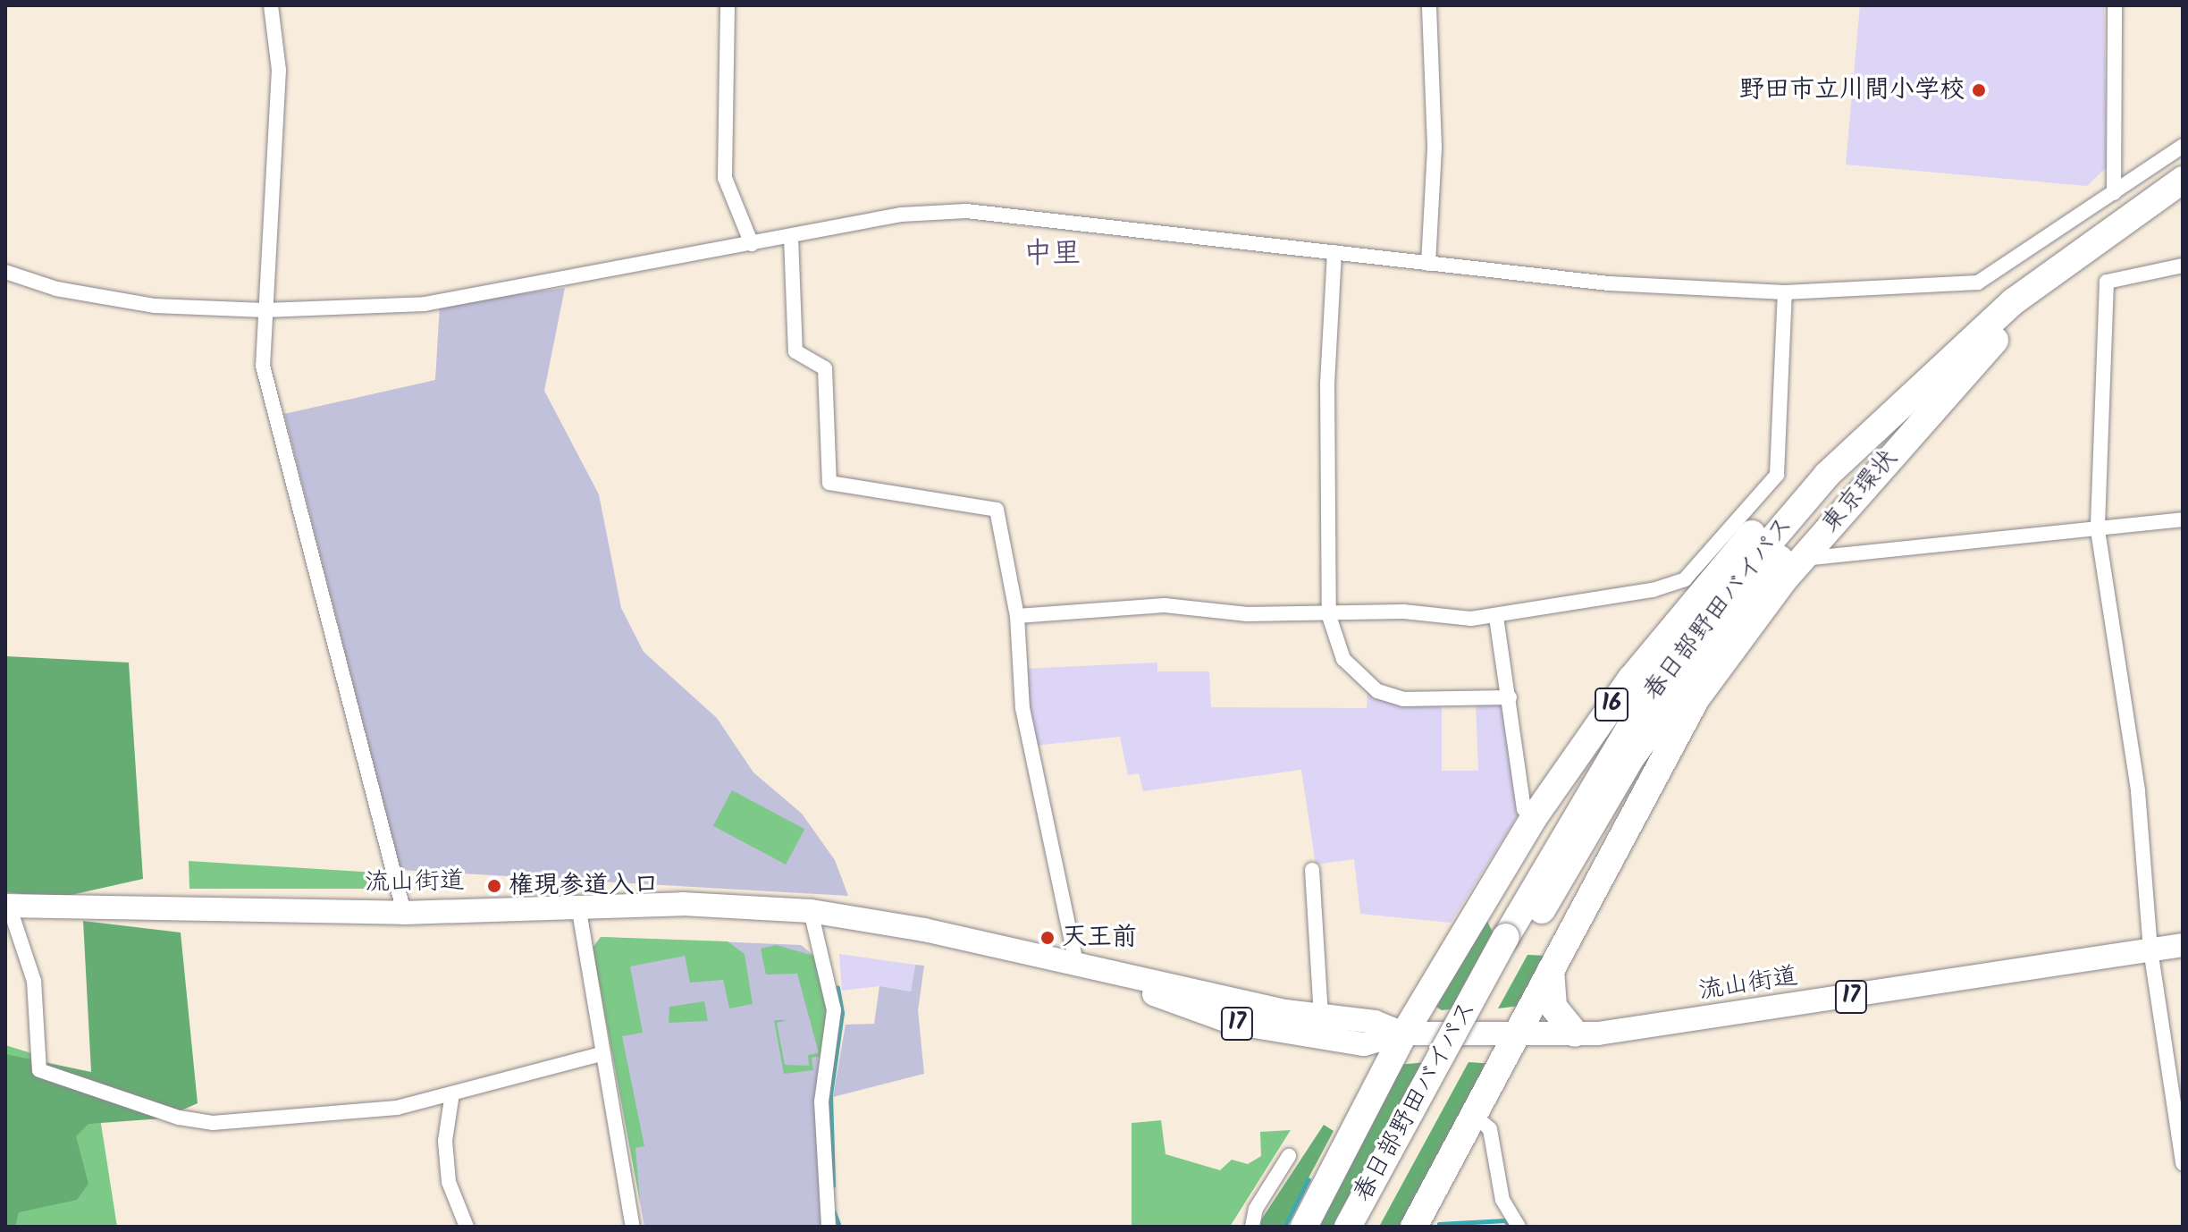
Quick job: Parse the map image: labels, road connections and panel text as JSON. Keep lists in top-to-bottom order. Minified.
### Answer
{"streets":{"highway":["東京環状","春日部野田バイパス","16"],"main road":["流山街道","17"]},"crossings":[["東京環状","春日部野田バイパス"],["東京環状","16"],["春日部野田バイパス","16"],["16","流山街道"]],"districts":["中里"],"places":["野田市立川間小学校","権現参道入口","天王前"]}
